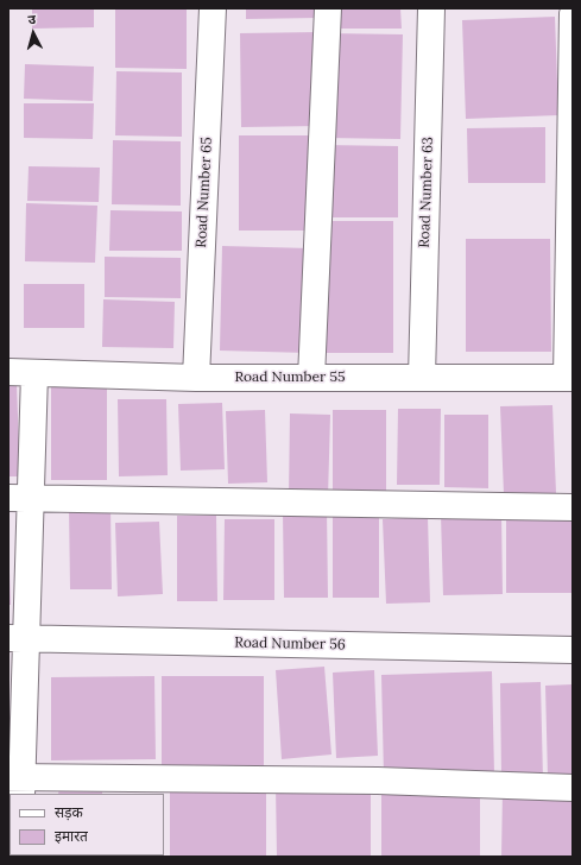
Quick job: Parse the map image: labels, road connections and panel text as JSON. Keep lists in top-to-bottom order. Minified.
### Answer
{"streets":{"street":["Road Number 65","Road Number 63","Road Number 55","Road Number 56"]},"crossings":[["Road Number 65","Road Number 55"],["Road Number 63","Road Number 55"]],"legend":["सड़क","इमारत"],"north":"top"}
